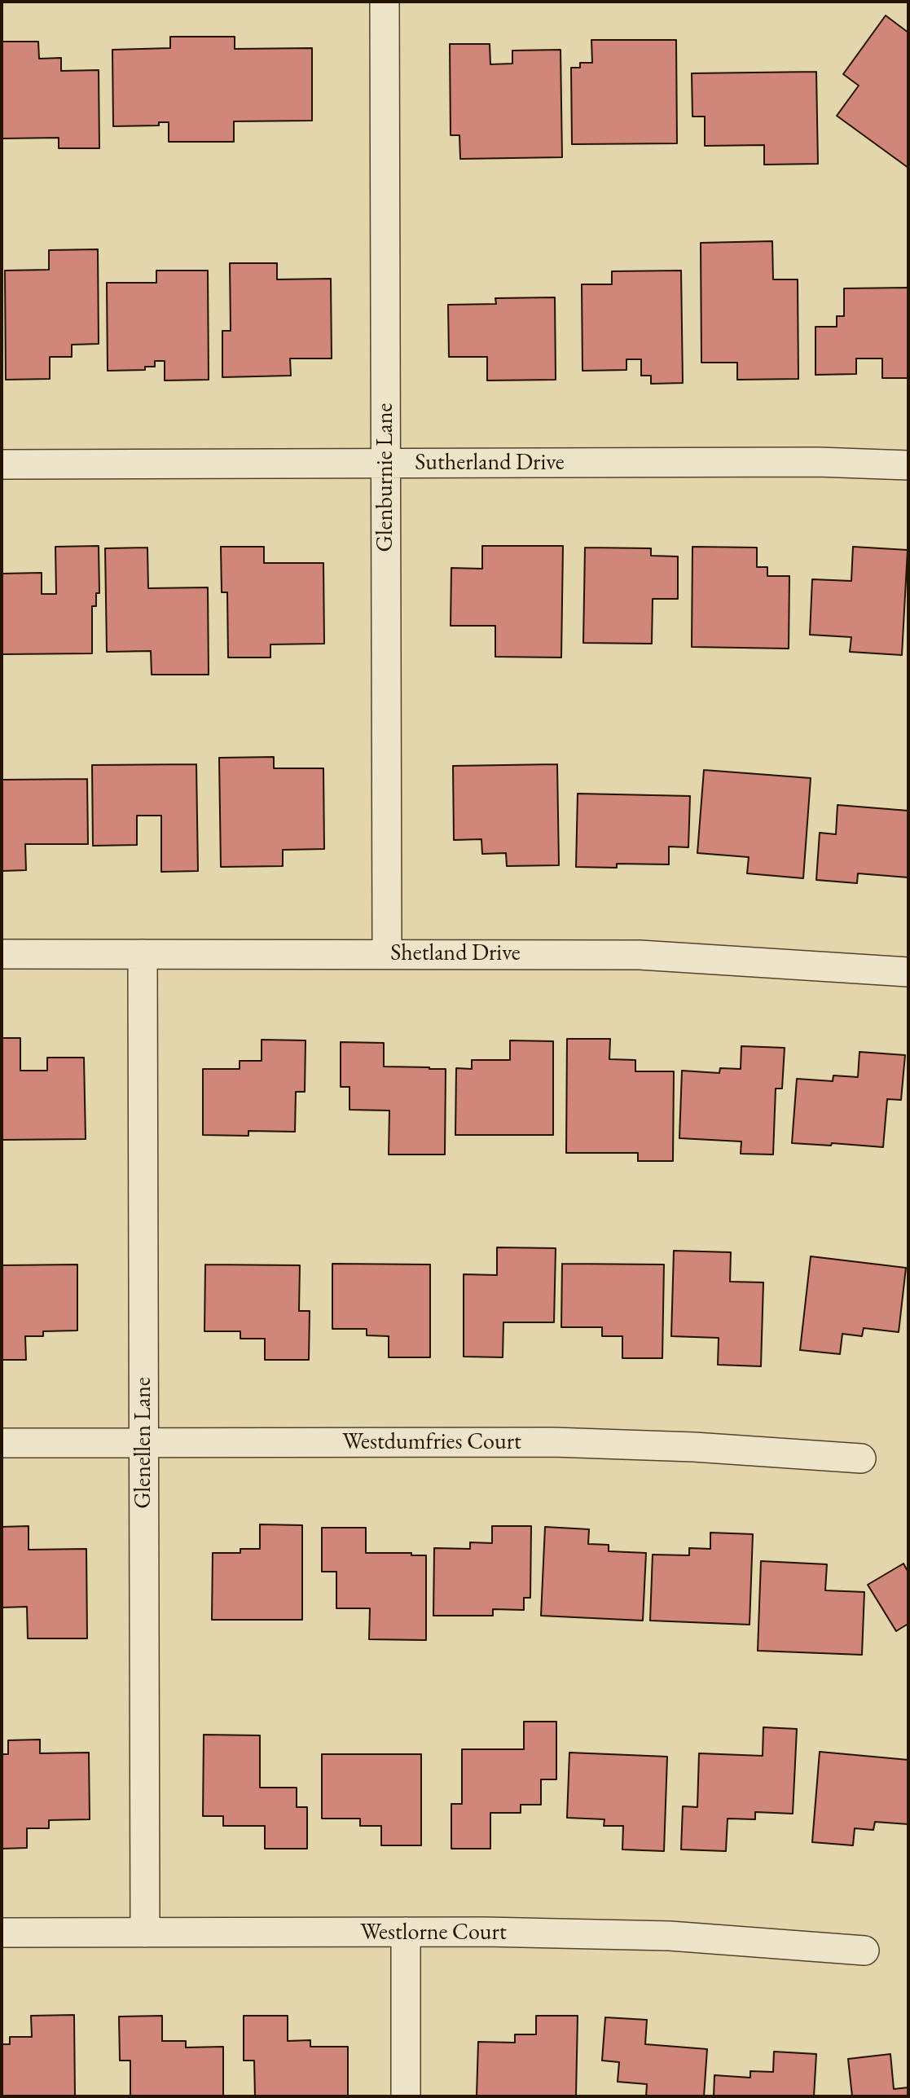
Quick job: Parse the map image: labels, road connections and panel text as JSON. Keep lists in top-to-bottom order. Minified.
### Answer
{"streets":{"street":["Sutherland Drive","Glenburnie Lane","Shetland Drive","Westdumfries Court","Glenellen Lane","Westlorne Court"]},"crossings":[["Sutherland Drive","Glenburnie Lane"],["Glenburnie Lane","Shetland Drive"],["Shetland Drive","Glenellen Lane"],["Westdumfries Court","Glenellen Lane"],["Glenellen Lane","Westlorne Court"]]}
